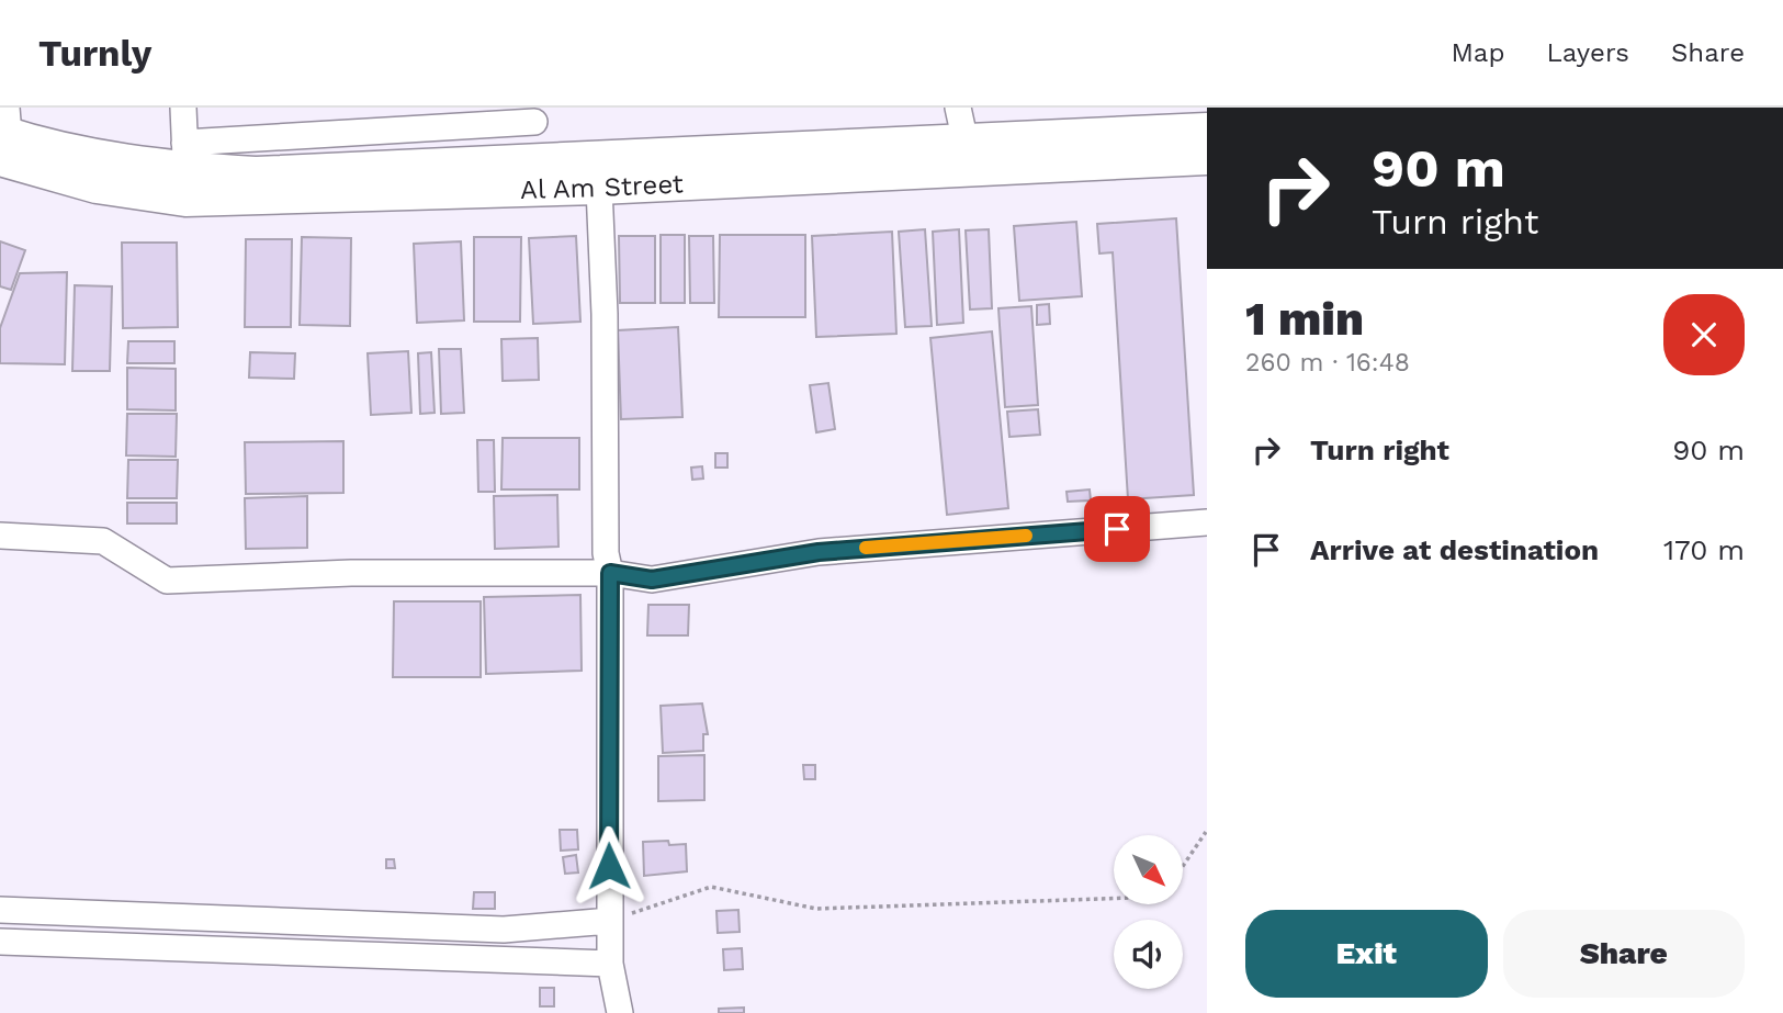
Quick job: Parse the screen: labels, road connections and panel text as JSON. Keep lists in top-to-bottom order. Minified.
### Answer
{"streets":{"main road":["Al Am Street"]},"north":"bottom right","page":{"header":"Turnly","nav":["Map","Layers","Share"],"turn":["90 m","Turn right"],"heading":["1 min","260 m · 16:48"],"list":[{"name":"Turn right","value":"90 m"},{"name":"Arrive at destination","value":"170 m"}],"buttons":["Exit","Share"]}}
